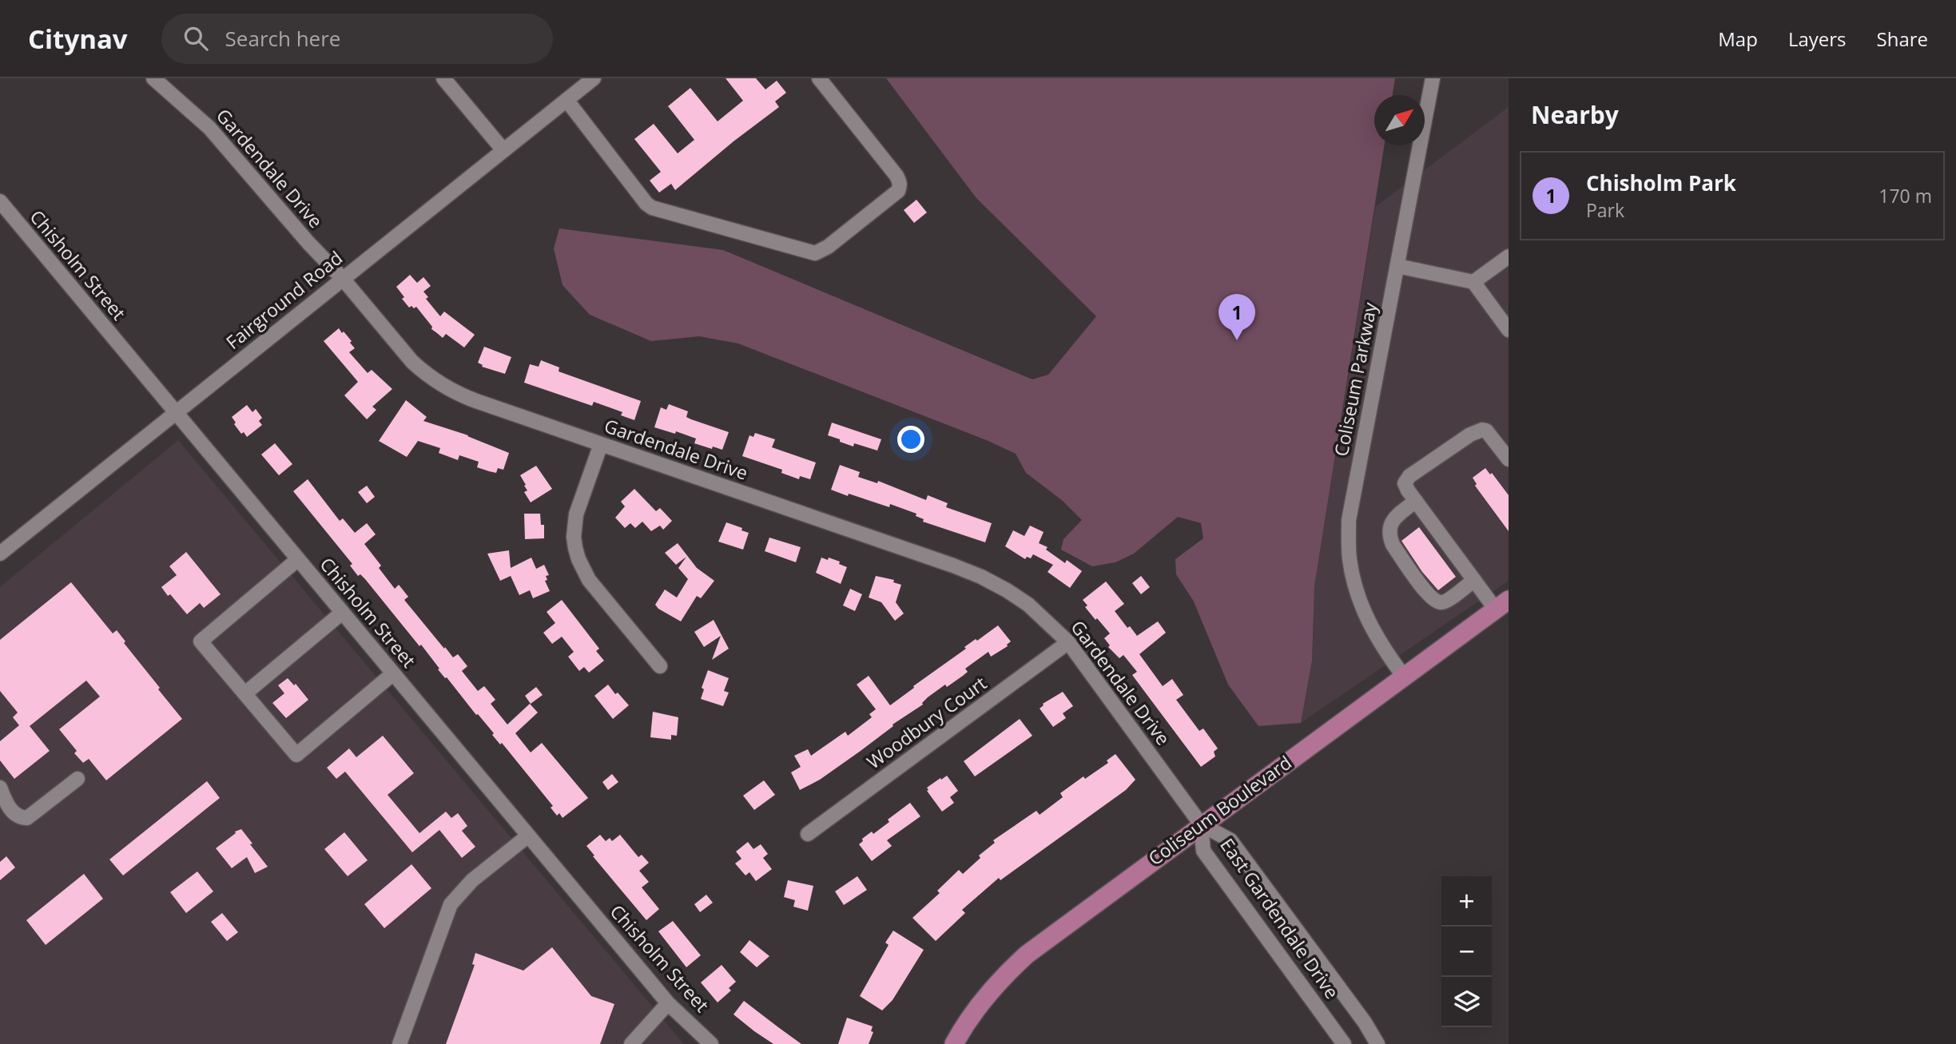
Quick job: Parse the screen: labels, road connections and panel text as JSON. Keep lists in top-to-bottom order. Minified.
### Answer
{"streets":{"main road":["Coliseum Boulevard"],"street":["Gardendale Drive","Chisholm Street","Fairground Road","Coliseum Parkway","Woodbury Court","East Gardendale Drive"]},"crossings":[["Gardendale Drive","Fairground Road"],["Gardendale Drive","Woodbury Court"],["Gardendale Drive","Coliseum Boulevard"],["Gardendale Drive","East Gardendale Drive"],["Chisholm Street","Fairground Road"],["Coliseum Parkway","Coliseum Boulevard"],["Coliseum Boulevard","East Gardendale Drive"]],"north":"top right","page":{"header":"Citynav","search":"Search here","nav":["Map","Layers","Share"],"heading":"Nearby","list":[{"mark":"1","name":"Chisholm Park","note":"Park","value":"170 m"}],"pins":"1","map_buttons":["+","−"]}}
